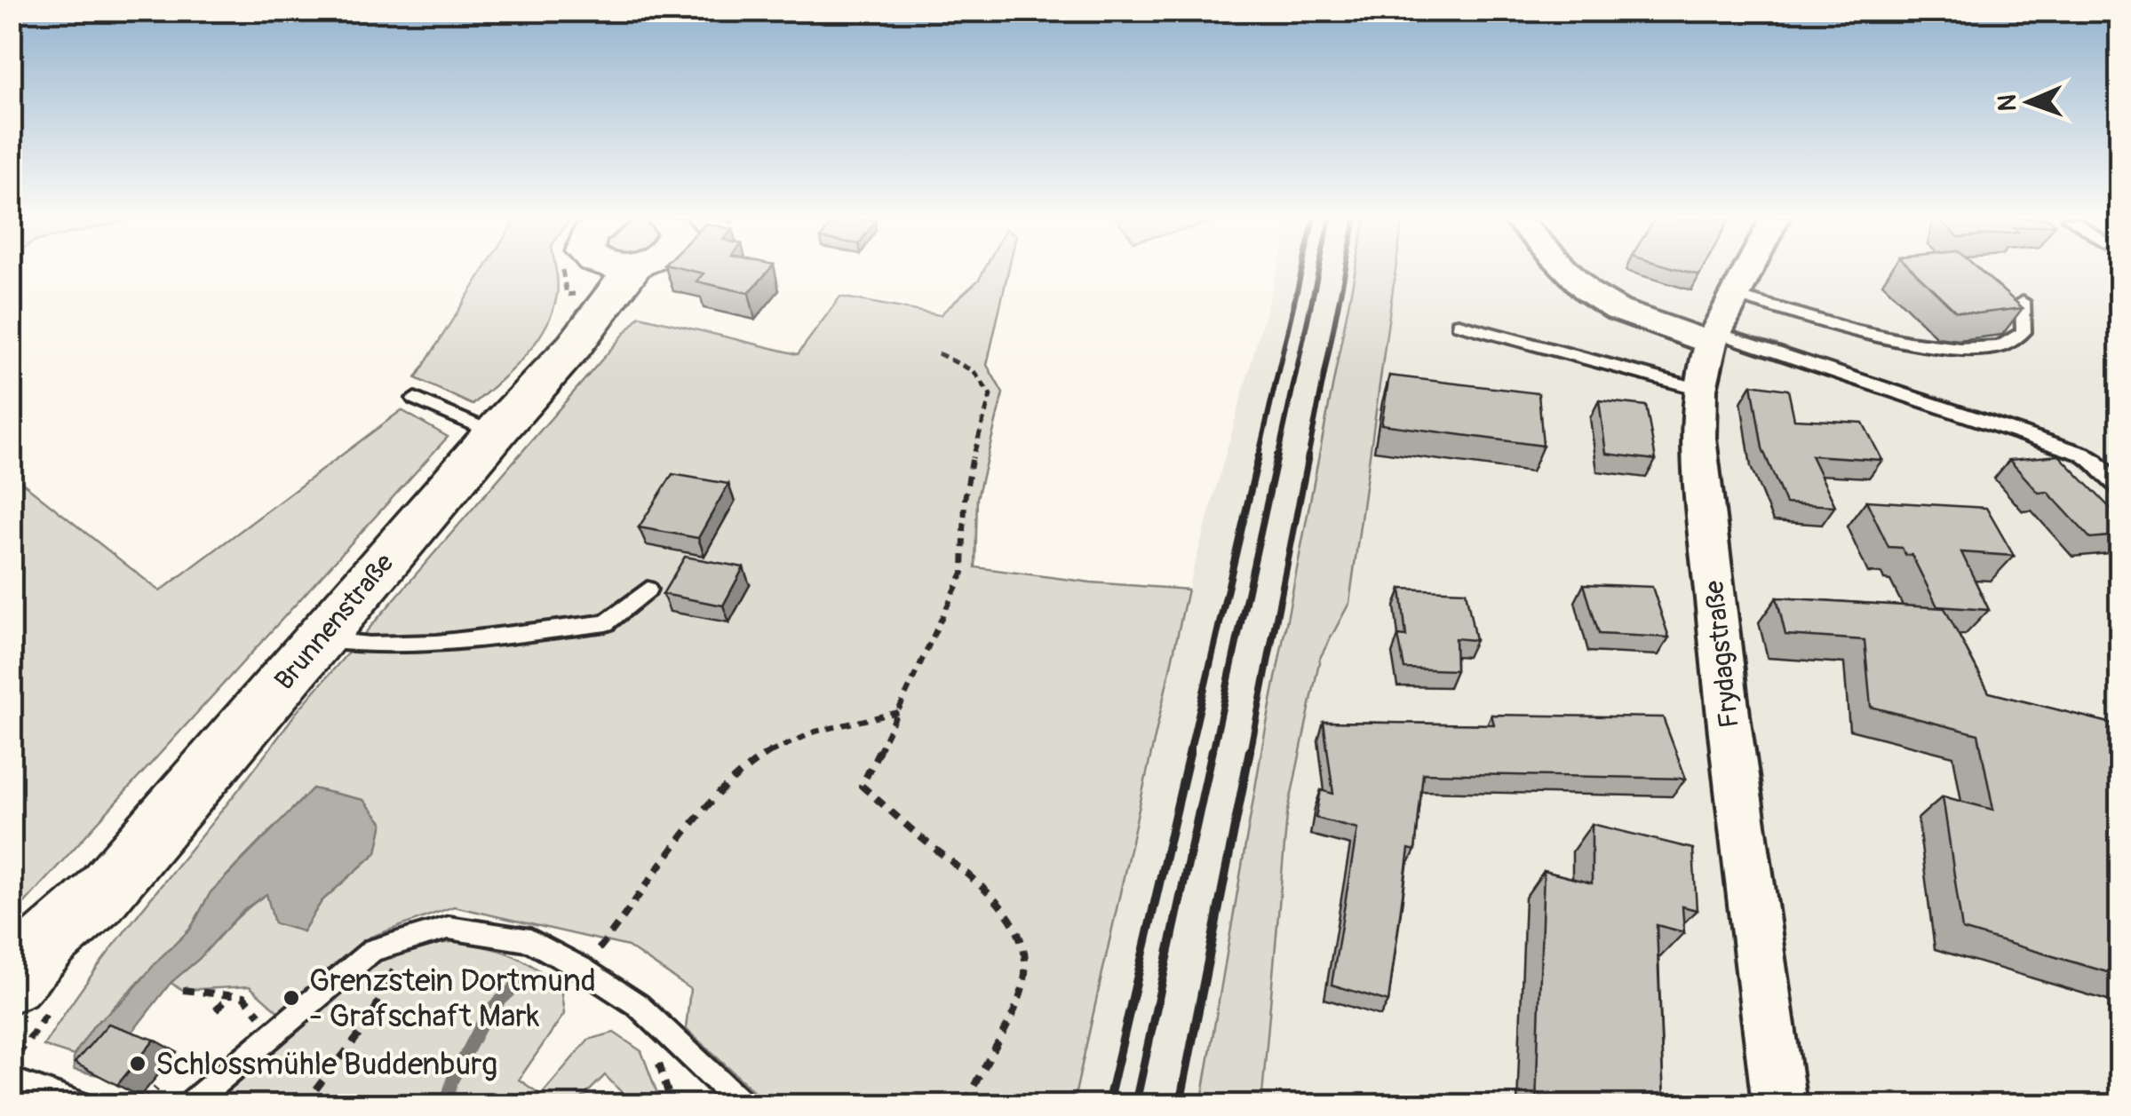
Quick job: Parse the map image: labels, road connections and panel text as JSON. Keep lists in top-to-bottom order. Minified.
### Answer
{"streets":{"street":["Brunnenstraße","Frydagstraße"]},"places":["Grenzstein Dortmund - Grafschaft Mark","Schlossmühle Buddenburg"],"north":"left"}
